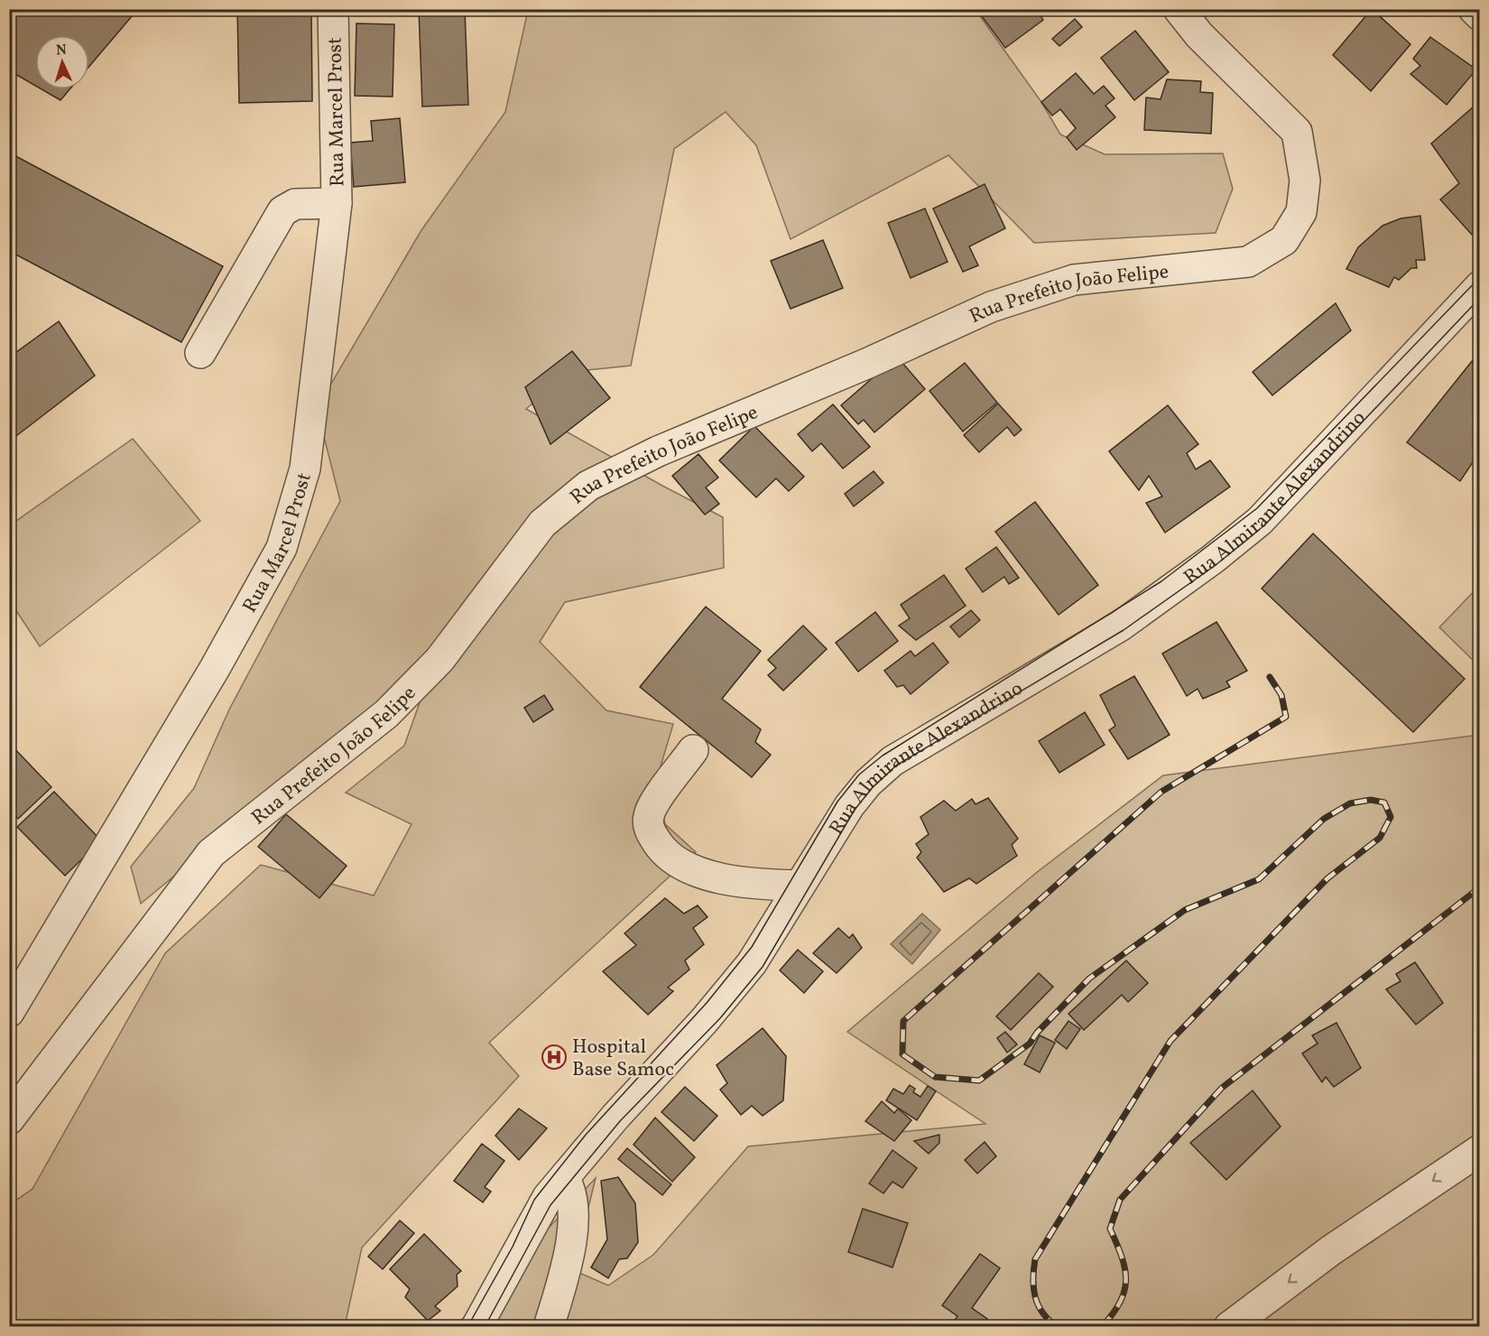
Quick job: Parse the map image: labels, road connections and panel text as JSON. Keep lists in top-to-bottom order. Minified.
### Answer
{"streets":{"street":["Rua Marcel Prost","Rua Prefeito João Felipe","Rua Almirante Alexandrino"]},"places":{"hospital":["Hospital Base Samoc"]},"north":"top"}
